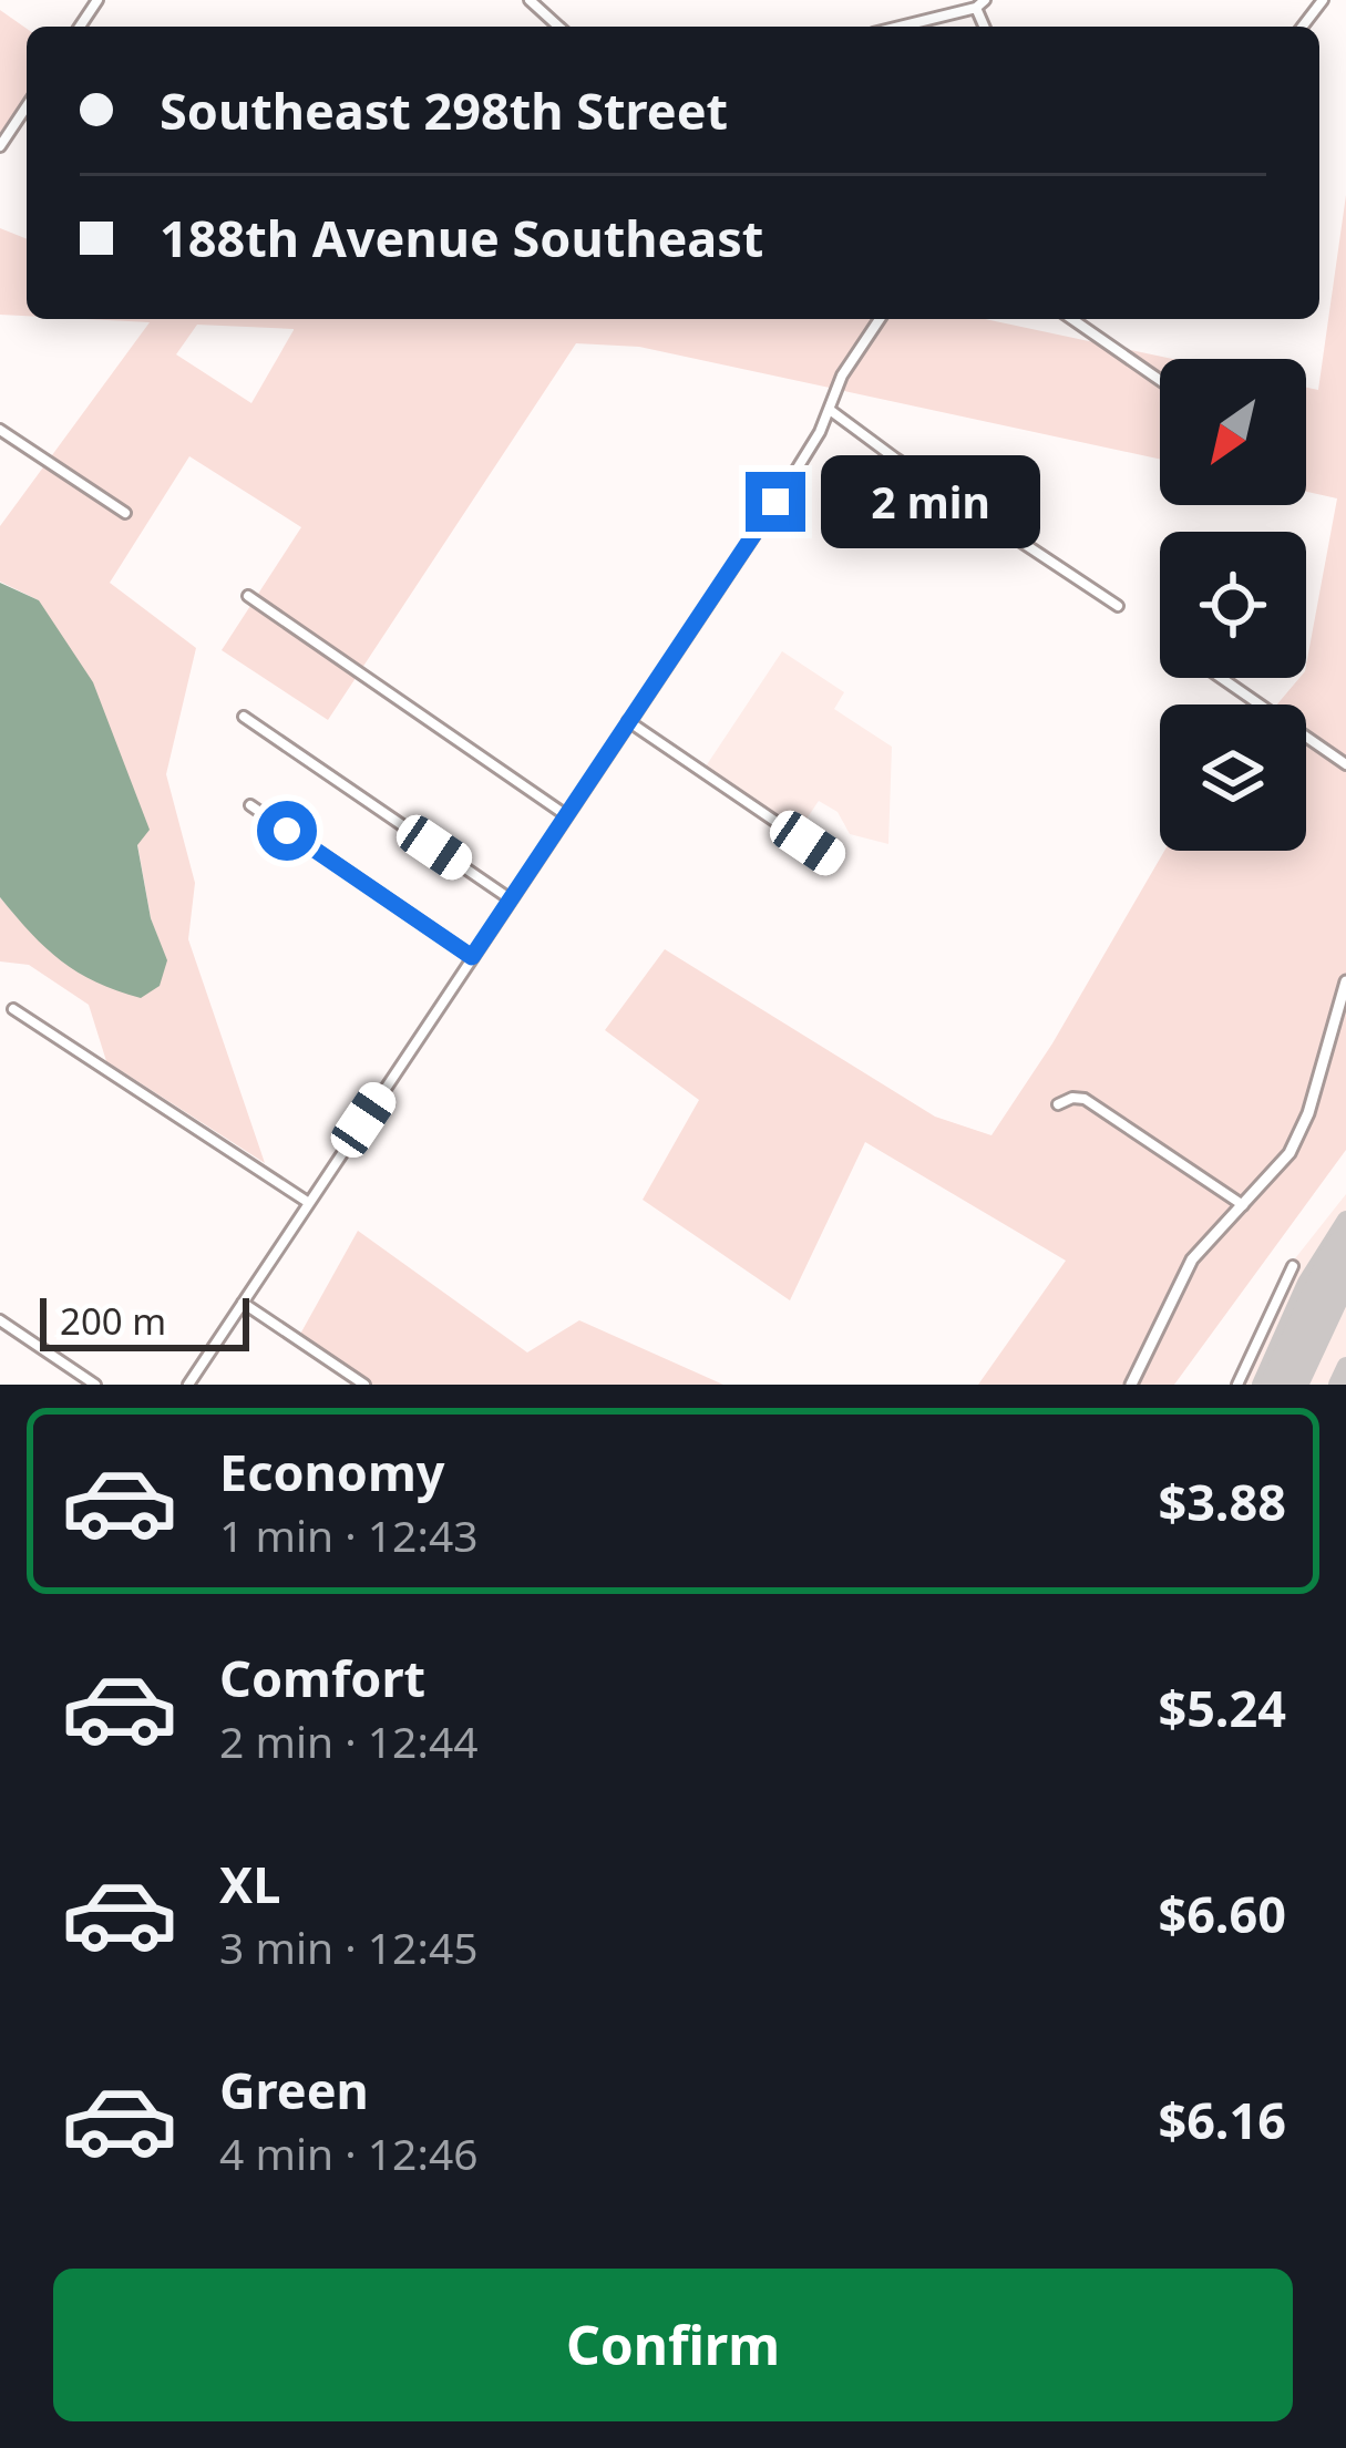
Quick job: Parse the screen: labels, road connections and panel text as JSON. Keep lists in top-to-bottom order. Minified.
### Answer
{"scale_bar":"200 m","north":"bottom left","page":{"banner":["Southeast 298th Street","188th Avenue Southeast"],"bubble":"2 min","scale":"200 m","list":[{"name":"Economy","note":"1 min · 12:43","value":"$3.88"},{"name":"Comfort","note":"2 min · 12:44","value":"$5.24"},{"name":"XL","note":"3 min · 12:45","value":"$6.60"},{"name":"Green","note":"4 min · 12:46","value":"$6.16"}],"buttons":"Confirm"}}
